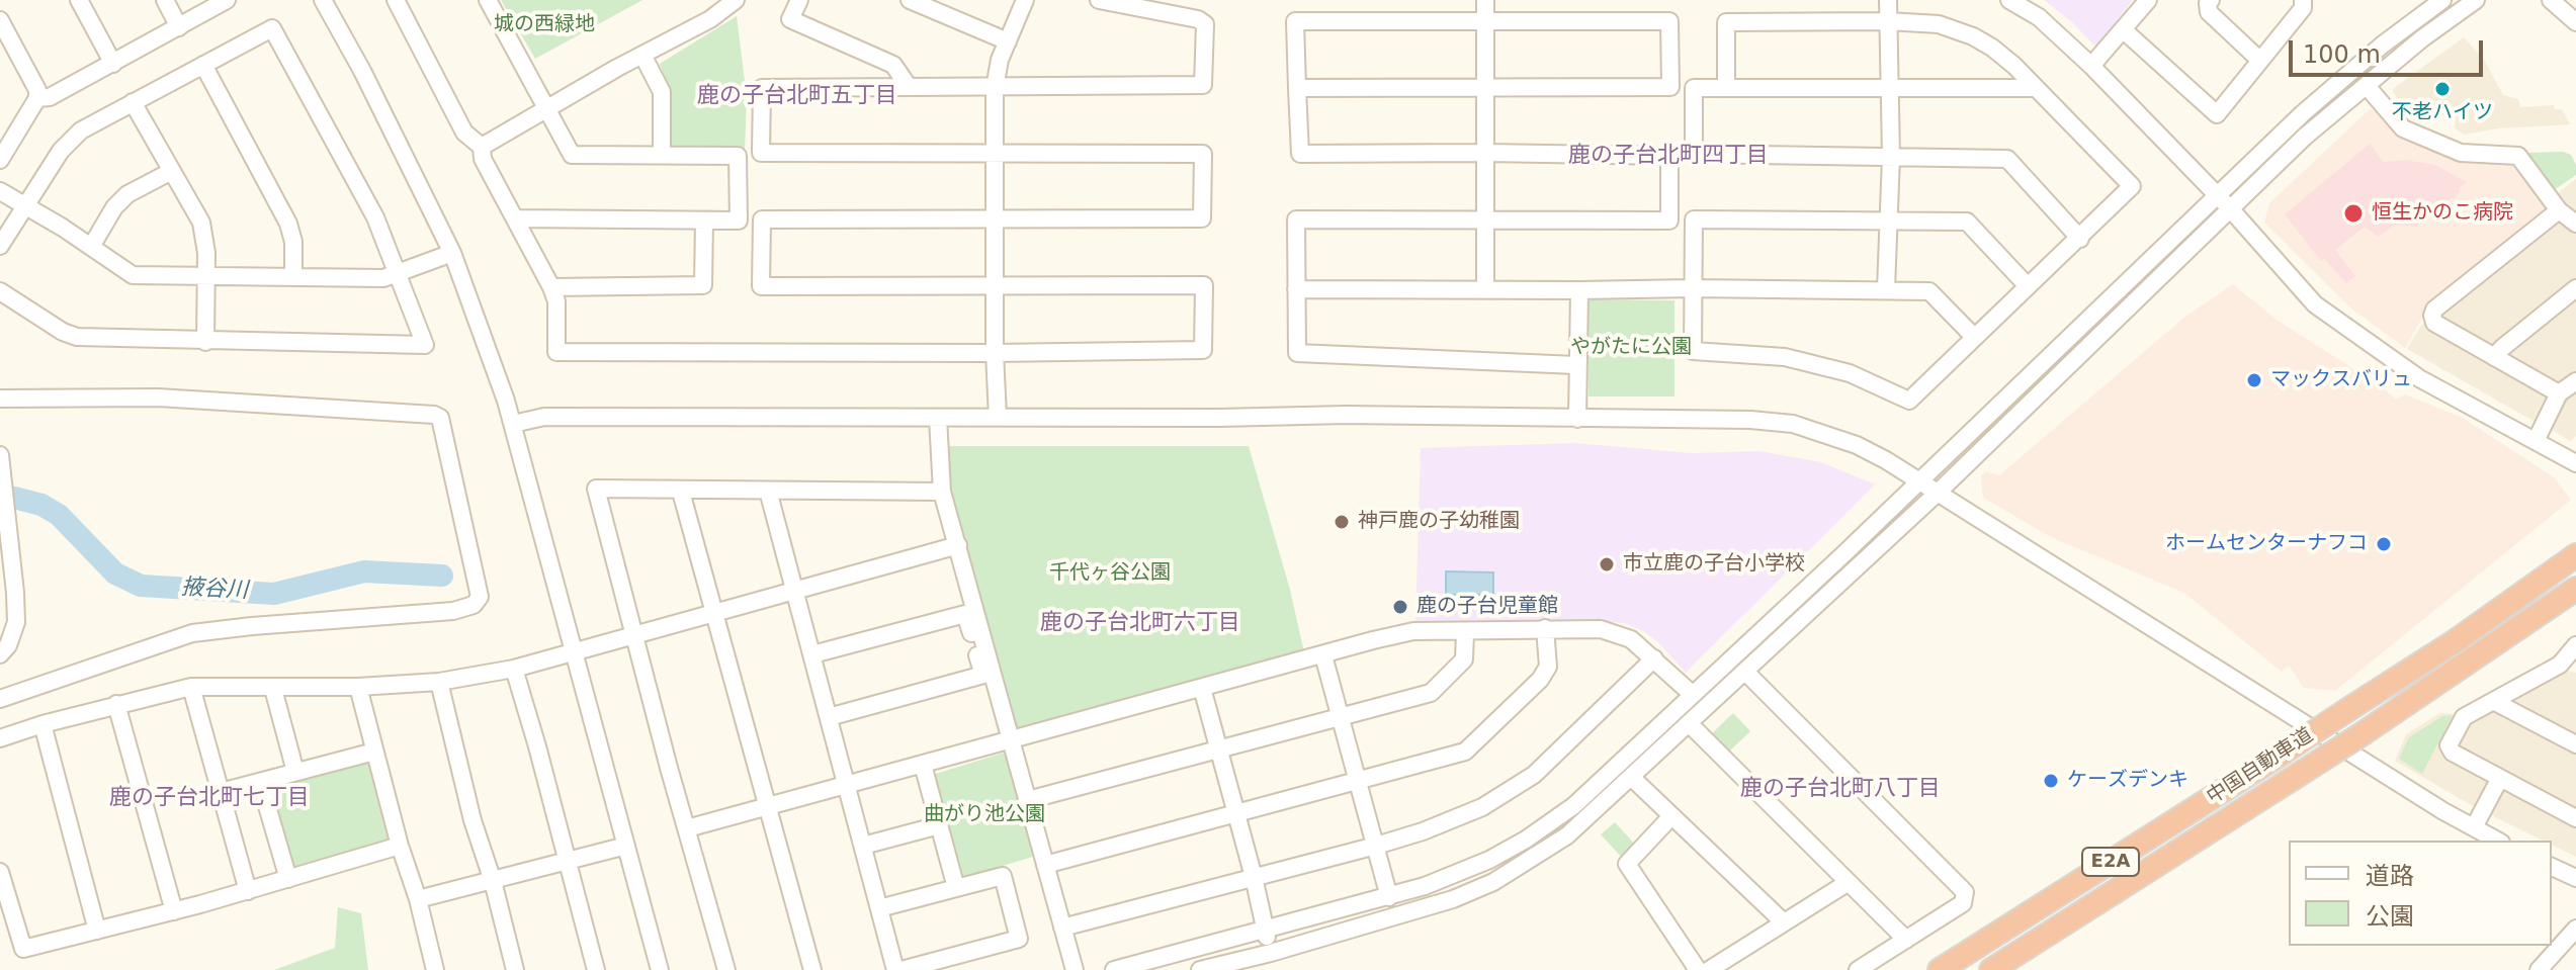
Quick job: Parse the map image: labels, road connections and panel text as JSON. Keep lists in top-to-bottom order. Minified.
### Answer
{"streets":{"highway":["中国自動車道","E2A"]},"districts":["鹿の子台北町五丁目","鹿の子台北町四丁目","鹿の子台北町六丁目","鹿の子台北町八丁目","鹿の子台北町七丁目"],"water":["掖谷川"],"parks":["城の西緑地","やがたに公園","千代ヶ谷公園","曲がり池公園"],"places":["不老ハイツ","恒生かのこ病院","マックスバリュ","神戸鹿の子幼稚園","ホームセンターナフコ","市立鹿の子台小学校","鹿の子台児童館","ケーズデンキ"],"legend":["道路","公園"],"scale_bar":"100 m"}
